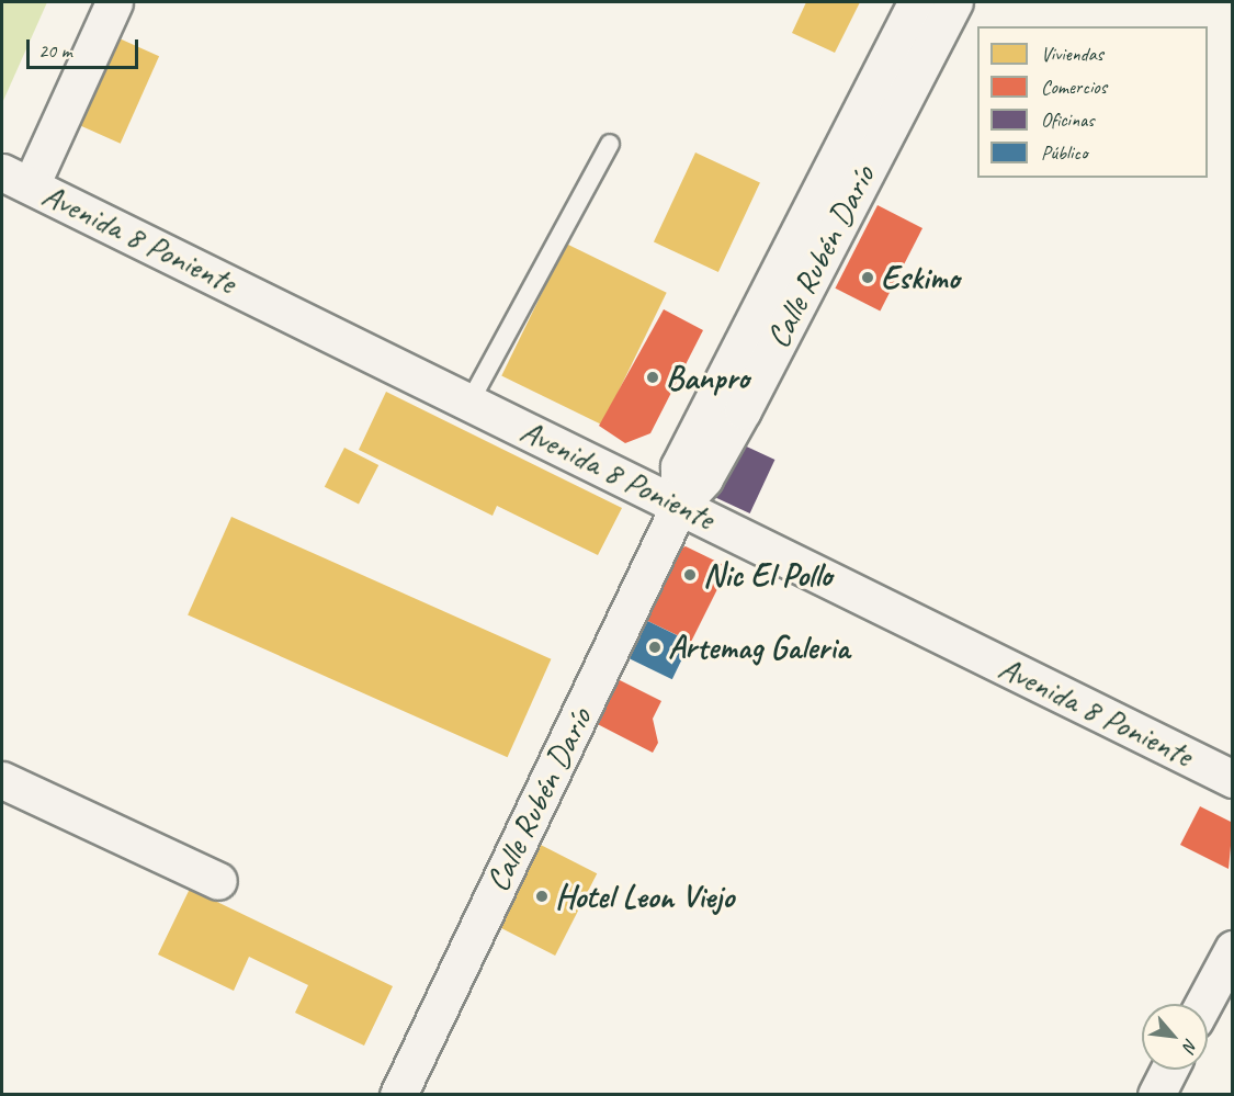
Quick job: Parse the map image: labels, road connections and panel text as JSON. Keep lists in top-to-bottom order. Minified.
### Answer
{"streets":{"street":["Avenida 8 Poniente","Calle Rubén Darío"]},"crossings":[["Avenida 8 Poniente","Calle Rubén Darío"]],"places":["Eskimo","Banpro","Nic El Pollo","Artemag Galeria","Hotel Leon Viejo"],"legend":["Viviendas","Comercios","Oficinas","Público"],"scale_bar":"20 m","north":"bottom right"}
